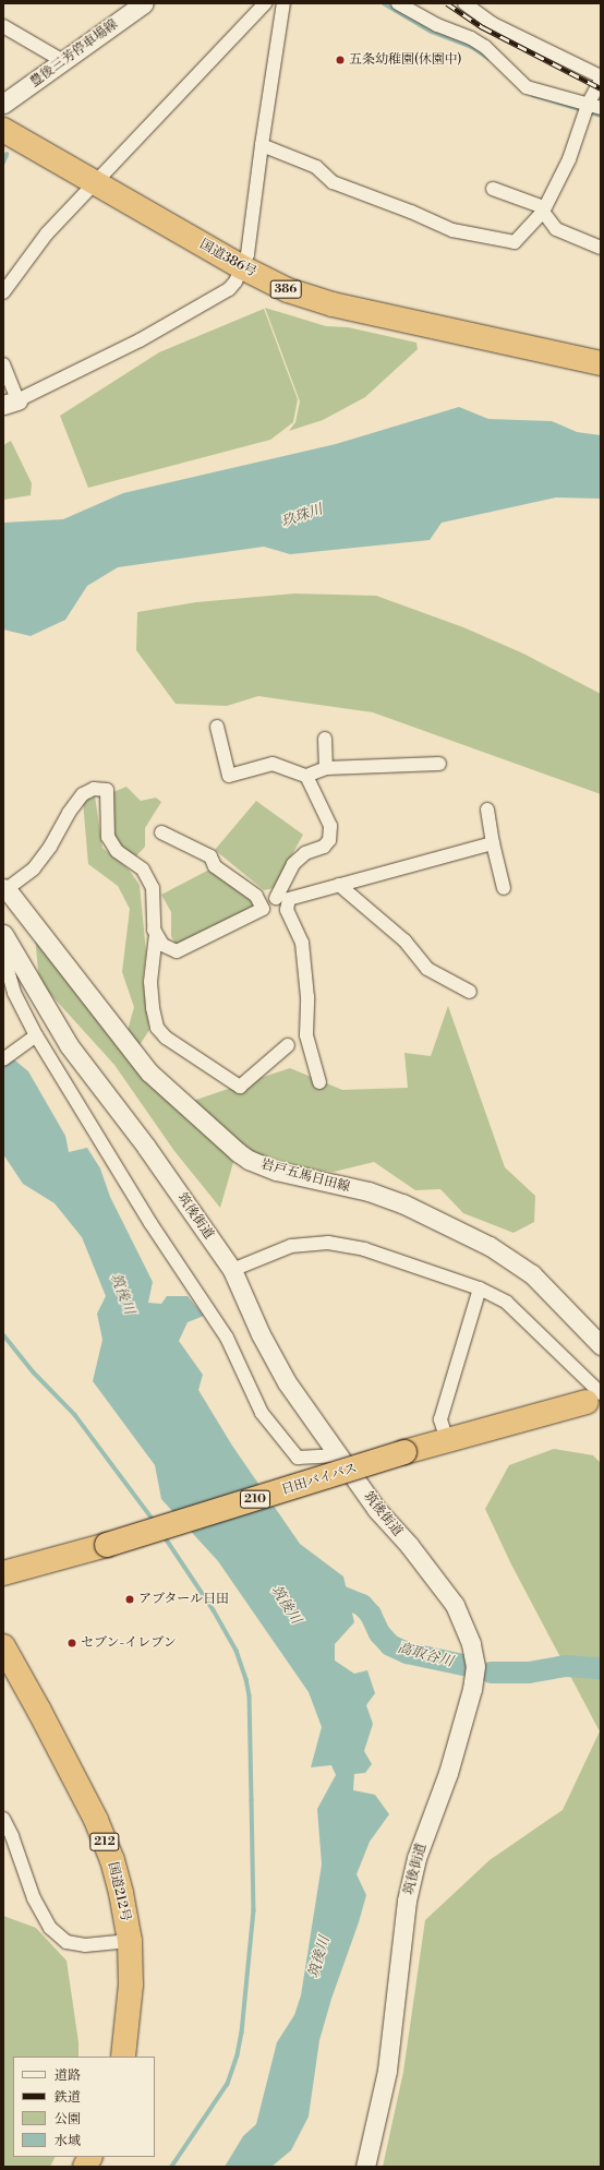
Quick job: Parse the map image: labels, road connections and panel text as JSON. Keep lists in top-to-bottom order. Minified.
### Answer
{"streets":{"highway":["国道386号","386","日田バイパス","210","212","国道212号"],"street":["豊後三芳停車場線","岩戸五馬日田線","筑後街道"]},"water":["玖珠川","筑後川","高取谷川"],"places":["五条幼稚園(休園中)","アブタール日田","セブン-イレブン"],"legend":["道路","鉄道","公園","水域"]}
